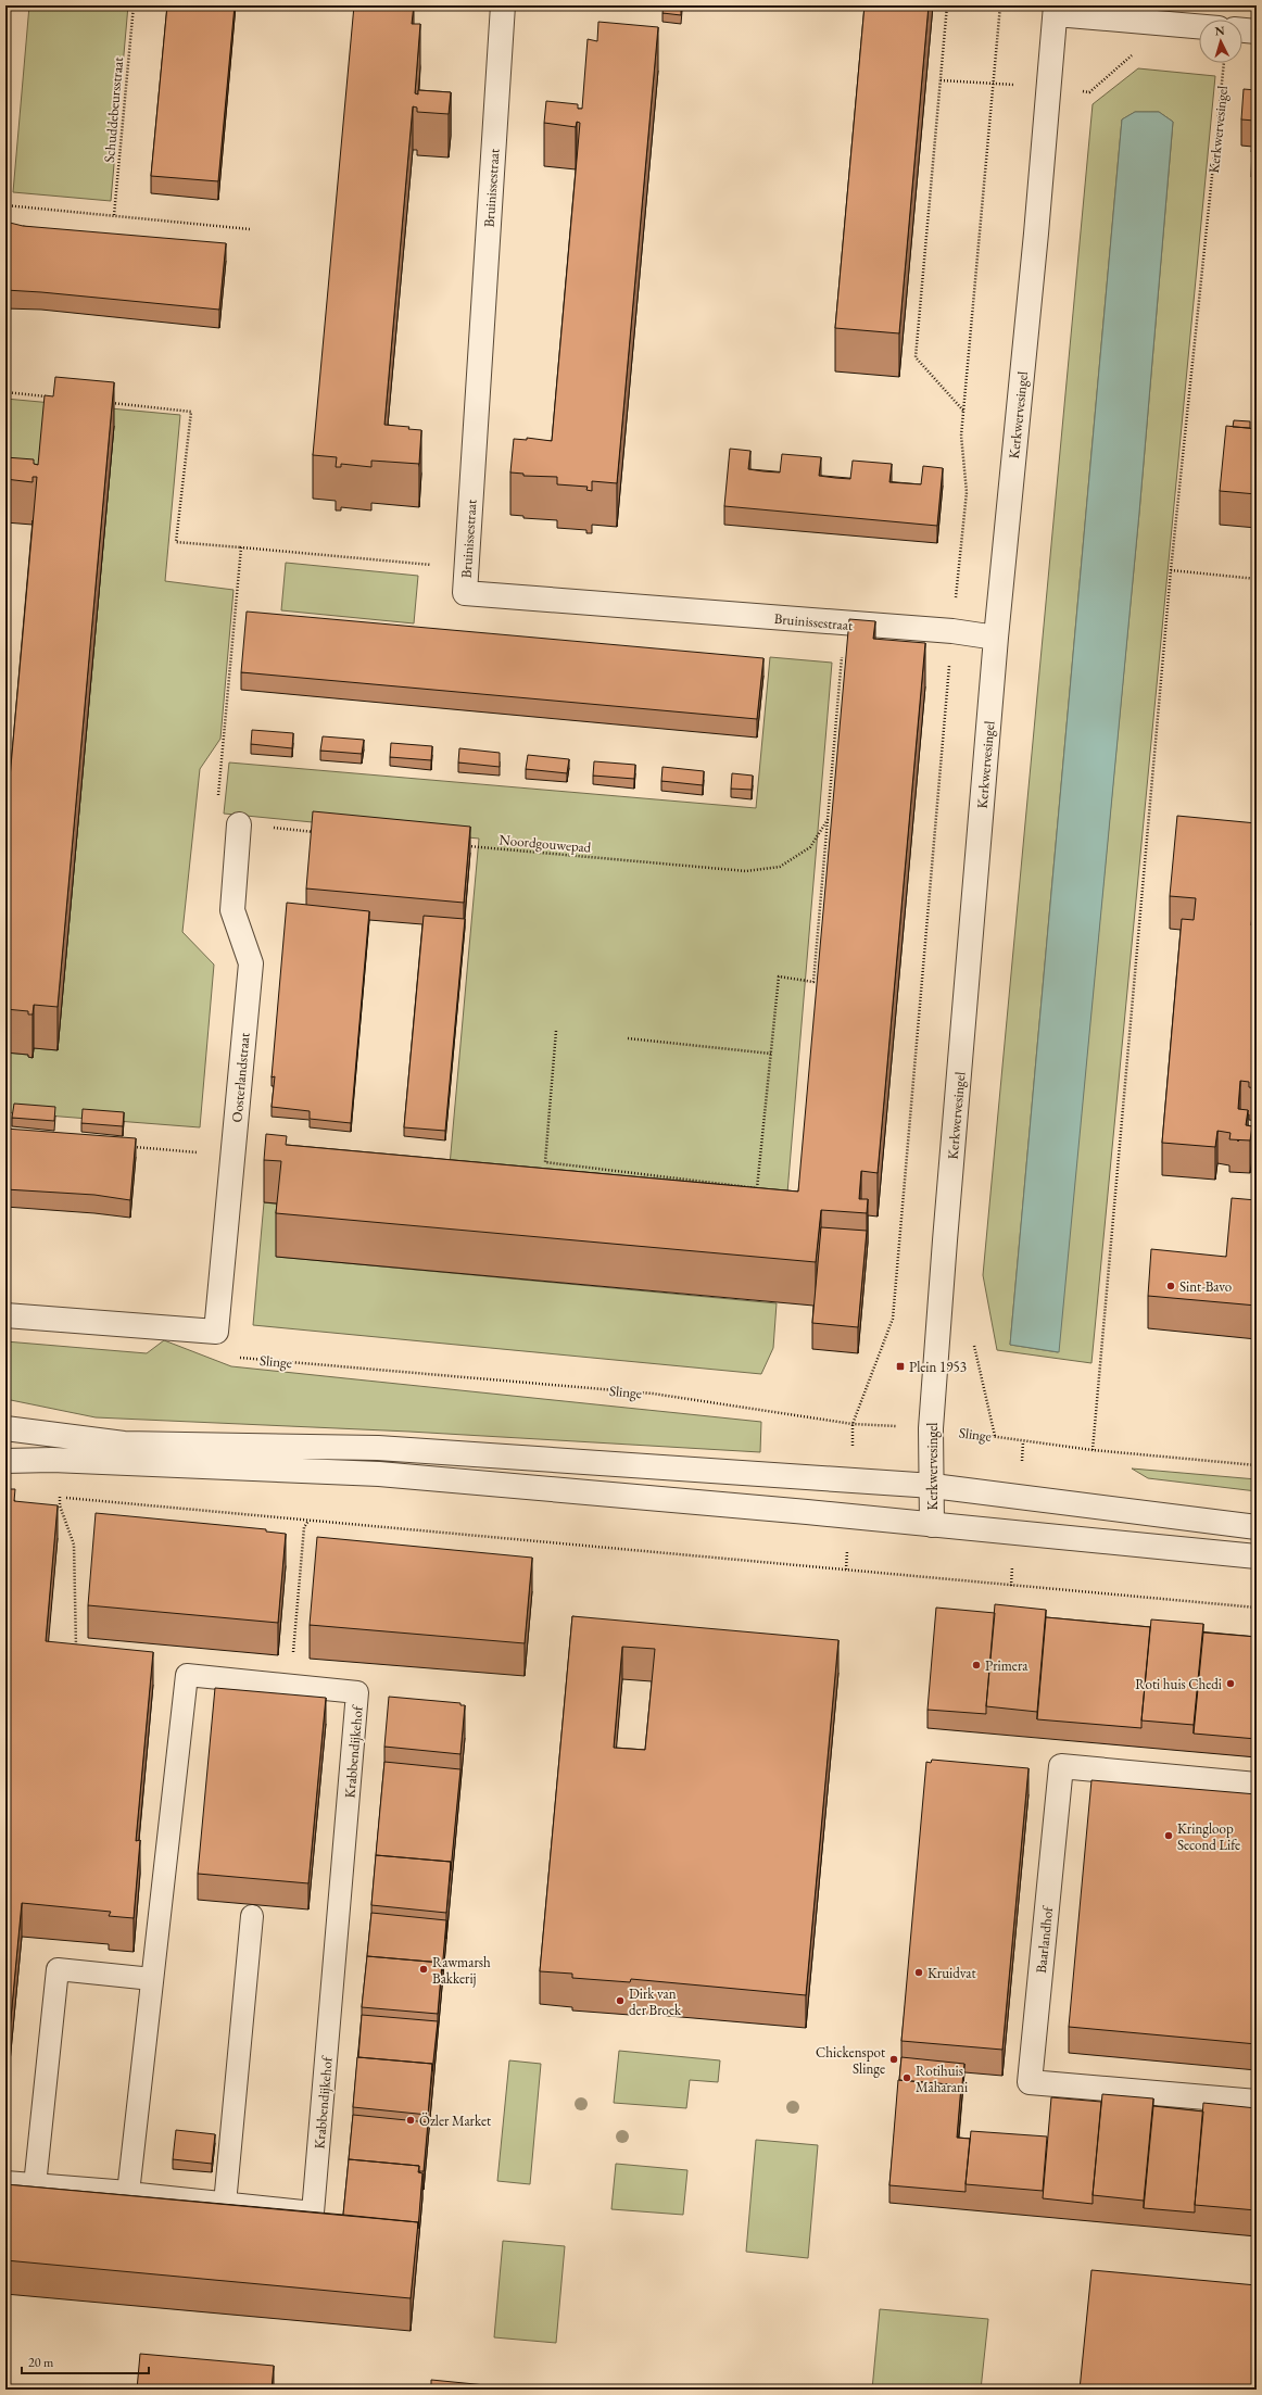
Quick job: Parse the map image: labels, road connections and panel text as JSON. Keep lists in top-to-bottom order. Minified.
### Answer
{"streets":{"street":["Kerkwervesingel","Bruinissestraat","Oosterlandstraat","Krabbendijkehof","Baarlandhof"],"path":["Schuddebeursstraat","Noordgouwepad","Slinge"]},"crossings":[["Kerkwervesingel","Bruinissestraat"],["Kerkwervesingel","Slinge"],["Oosterlandstraat","Slinge"]],"places":{"other":["Sint-Bavo","Primera","Roti huis Chedi","Kringloop Second Life","Rawmarsh Bakkerij","Kruidvat","Dirk van der Broek","Chickenspot Slinge","Rotihuis Maharani","Özler Market"],"transit":["Plein 1953"]},"scale_bar":"20 m","north":"top"}
